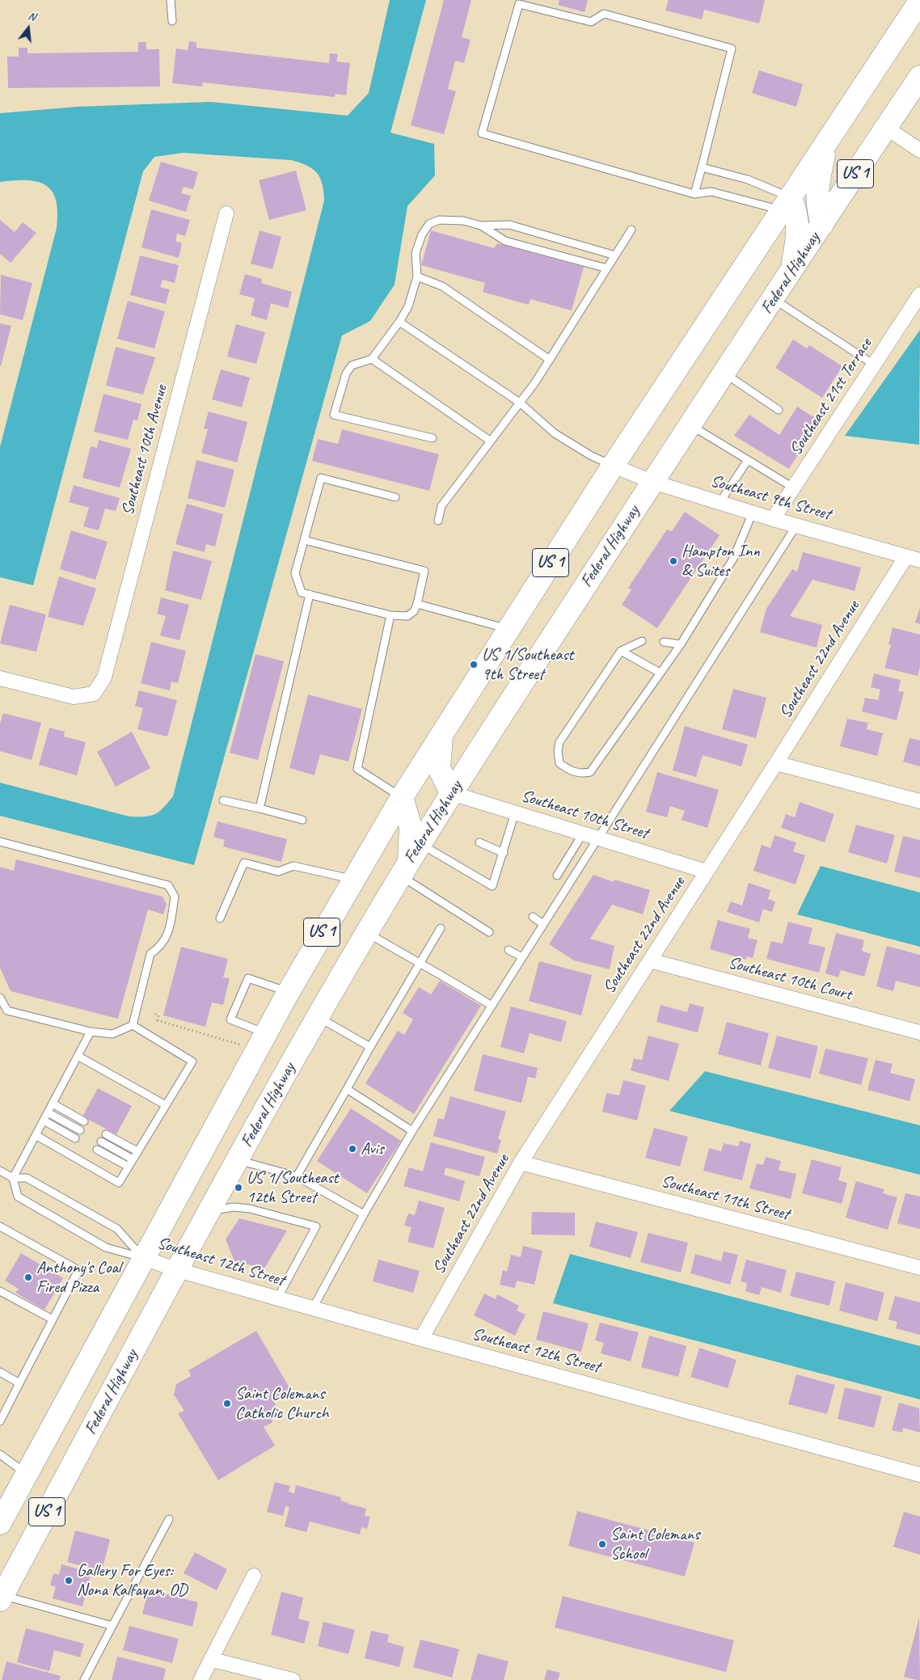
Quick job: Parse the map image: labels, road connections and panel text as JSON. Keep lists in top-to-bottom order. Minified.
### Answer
{"streets":{"main road":["US 1","Federal Highway"],"street":["Southeast 21st Terrace","Southeast 10th Avenue","Southeast 9th Street","Southeast 22nd Avenue","Southeast 10th Street","Southeast 10th Court","Southeast 11th Street","Southeast 12th Street"]},"crossings":[["Federal Highway","Southeast 9th Street"],["Federal Highway","Southeast 10th Street"],["Federal Highway","Southeast 12th Street"],["Southeast 21st Terrace","Southeast 9th Street"],["Southeast 9th Street","Southeast 22nd Avenue"],["Southeast 22nd Avenue","Southeast 10th Street"],["Southeast 22nd Avenue","Southeast 10th Court"],["Southeast 22nd Avenue","Southeast 11th Street"],["Southeast 22nd Avenue","Southeast 12th Street"]],"places":["Hampton Inn & Suites","US 1/Southeast 9th Street","Avis","US 1/Southeast 12th Street","Anthony's Coal Fired Pizza","Saint Colemans Catholic Church","Saint Colemans School","Gallery For Eyes: Nona Kalfayan, OD"],"north":"top"}
